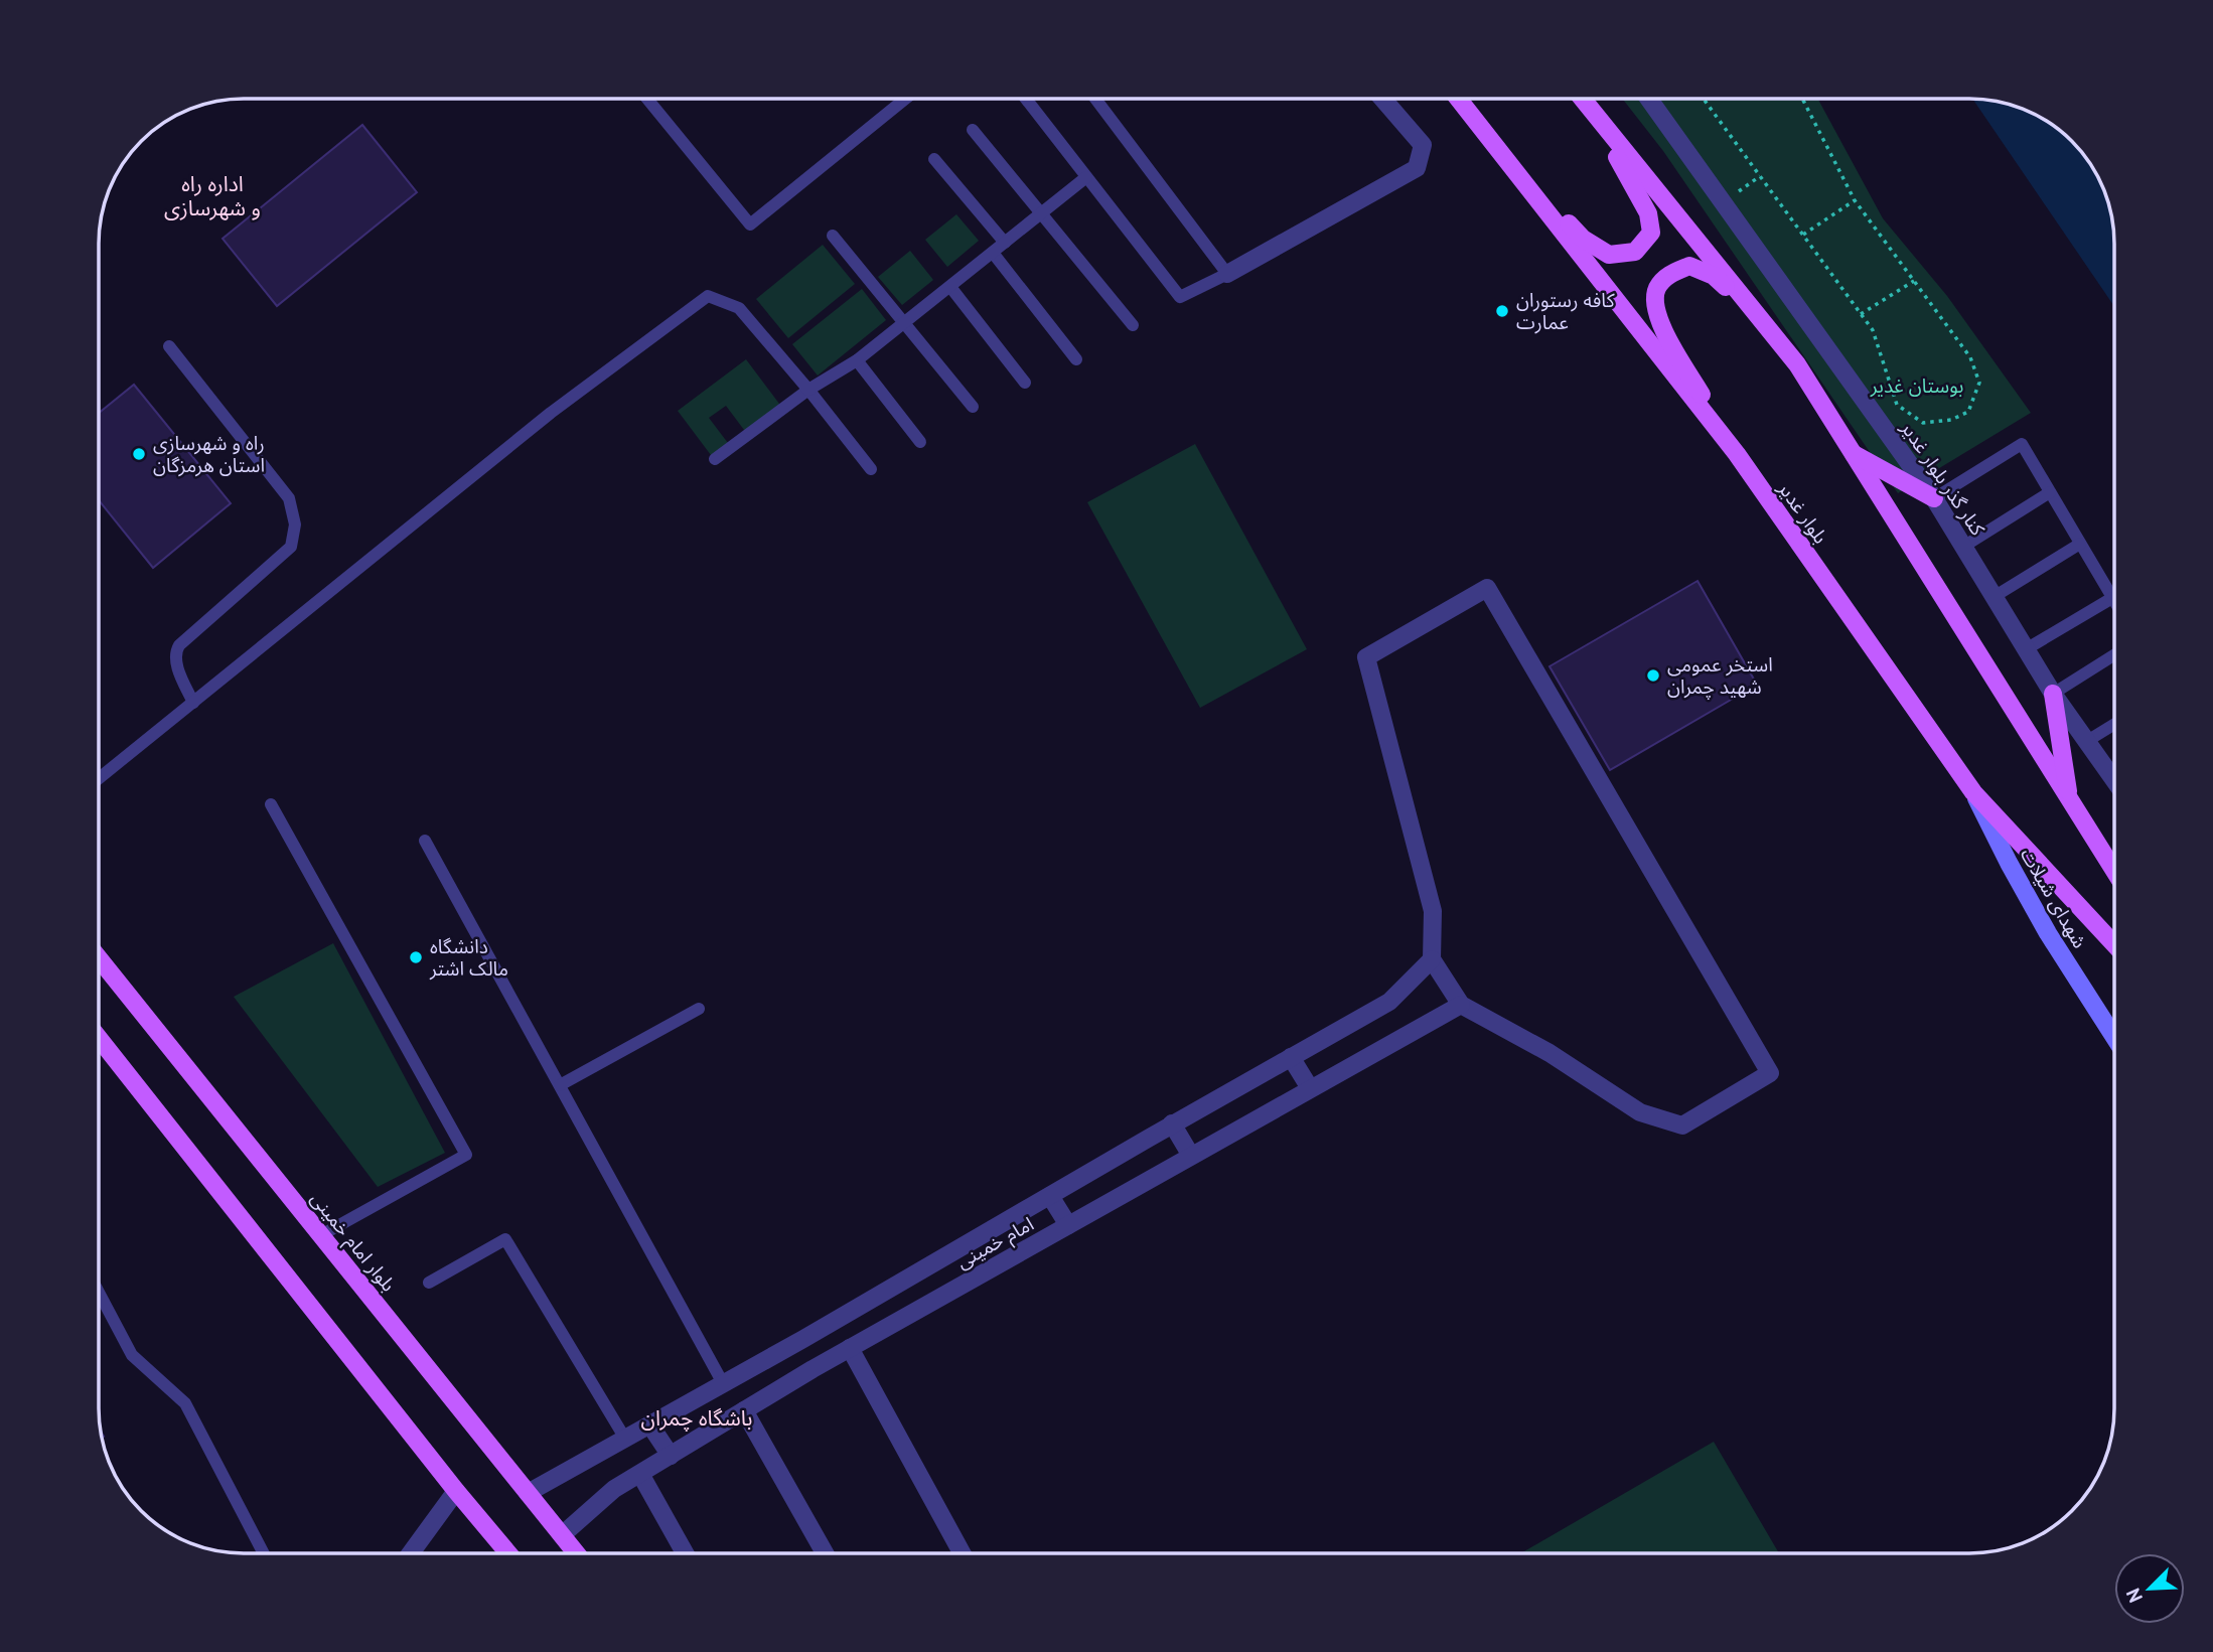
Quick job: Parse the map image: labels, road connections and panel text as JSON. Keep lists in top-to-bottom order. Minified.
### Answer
{"streets":{"main road":["بلوار غدیر","شهدای شیلات","بلوار امام خمینی"],"street":["کنار گذر بلوار غدیر","امام خمینی"]},"crossings":[["بلوار غدیر","شهدای شیلات"],["بلوار امام خمینی","امام خمینی"]],"districts":["اداره راه و شهرسازی","باشگاه چمران"],"parks":["بوستان غدیر"],"places":["کافه رستوران عمارت","راه و شهرسازی استان هرمزگان","استخر عمومی شهید چمران","دانشگاه مالک اشتر"],"north":"bottom left"}
